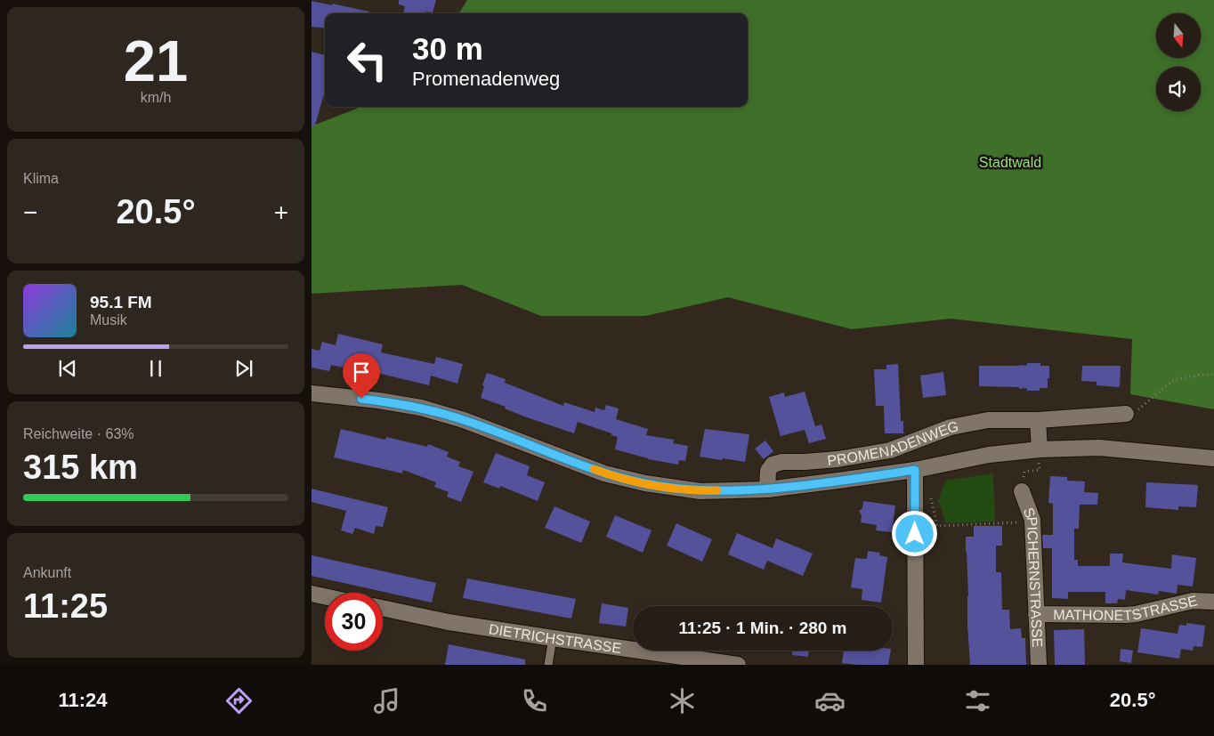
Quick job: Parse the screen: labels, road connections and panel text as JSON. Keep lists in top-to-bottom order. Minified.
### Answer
{"streets":{"street":["PROMENADENWEG","SPICHERNSTRASSE","MATHONETSTRASSE","DIETRICHSTRASSE"]},"crossings":[["SPICHERNSTRASSE","MATHONETSTRASSE"]],"parks":["Stadtwald"],"north":"bottom","page":{"tile":[["21","km/h"],"Klima",["Reichweite · 63%","315 km"],["Ankunft","11:25"]],"turn":["30 m","Promenadenweg"],"heat":["−","20.5°","+"],"song":["95.1 FM","Musik"],"limit":"30","trip":"11:25 · 1 Min. · 280 m","tabs":["11:24","20.5°"]}}
